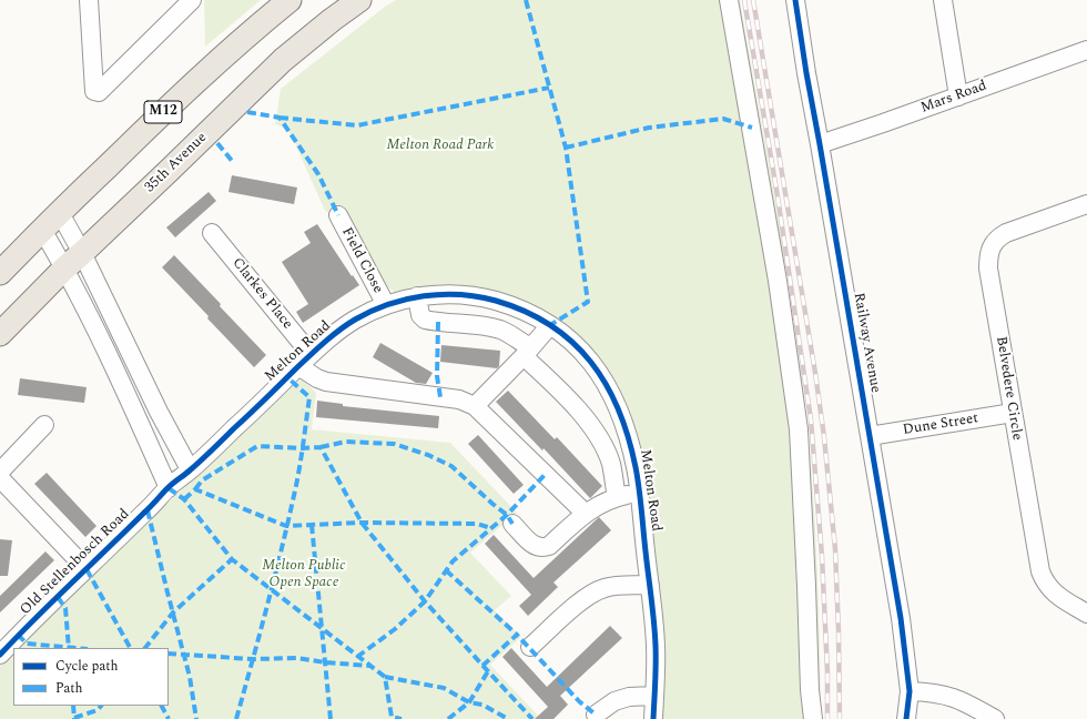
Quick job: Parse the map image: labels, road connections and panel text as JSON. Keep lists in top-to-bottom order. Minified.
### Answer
{"streets":{"main road":["M12","35th Avenue"],"street":["Mars Road","Field Close","Clarkes Place","Railway Avenue","Melton Road","Belvedere Circle","Dune Street","Old Stellenbosch Road"]},"crossings":[["Mars Road","Railway Avenue"],["Field Close","Melton Road"],["Clarkes Place","Melton Road"],["Railway Avenue","Dune Street"],["Melton Road","Old Stellenbosch Road"],["Belvedere Circle","Dune Street"]],"parks":["Melton Road Park","Melton Public Open Space"],"legend":["Cycle path","Path"]}
